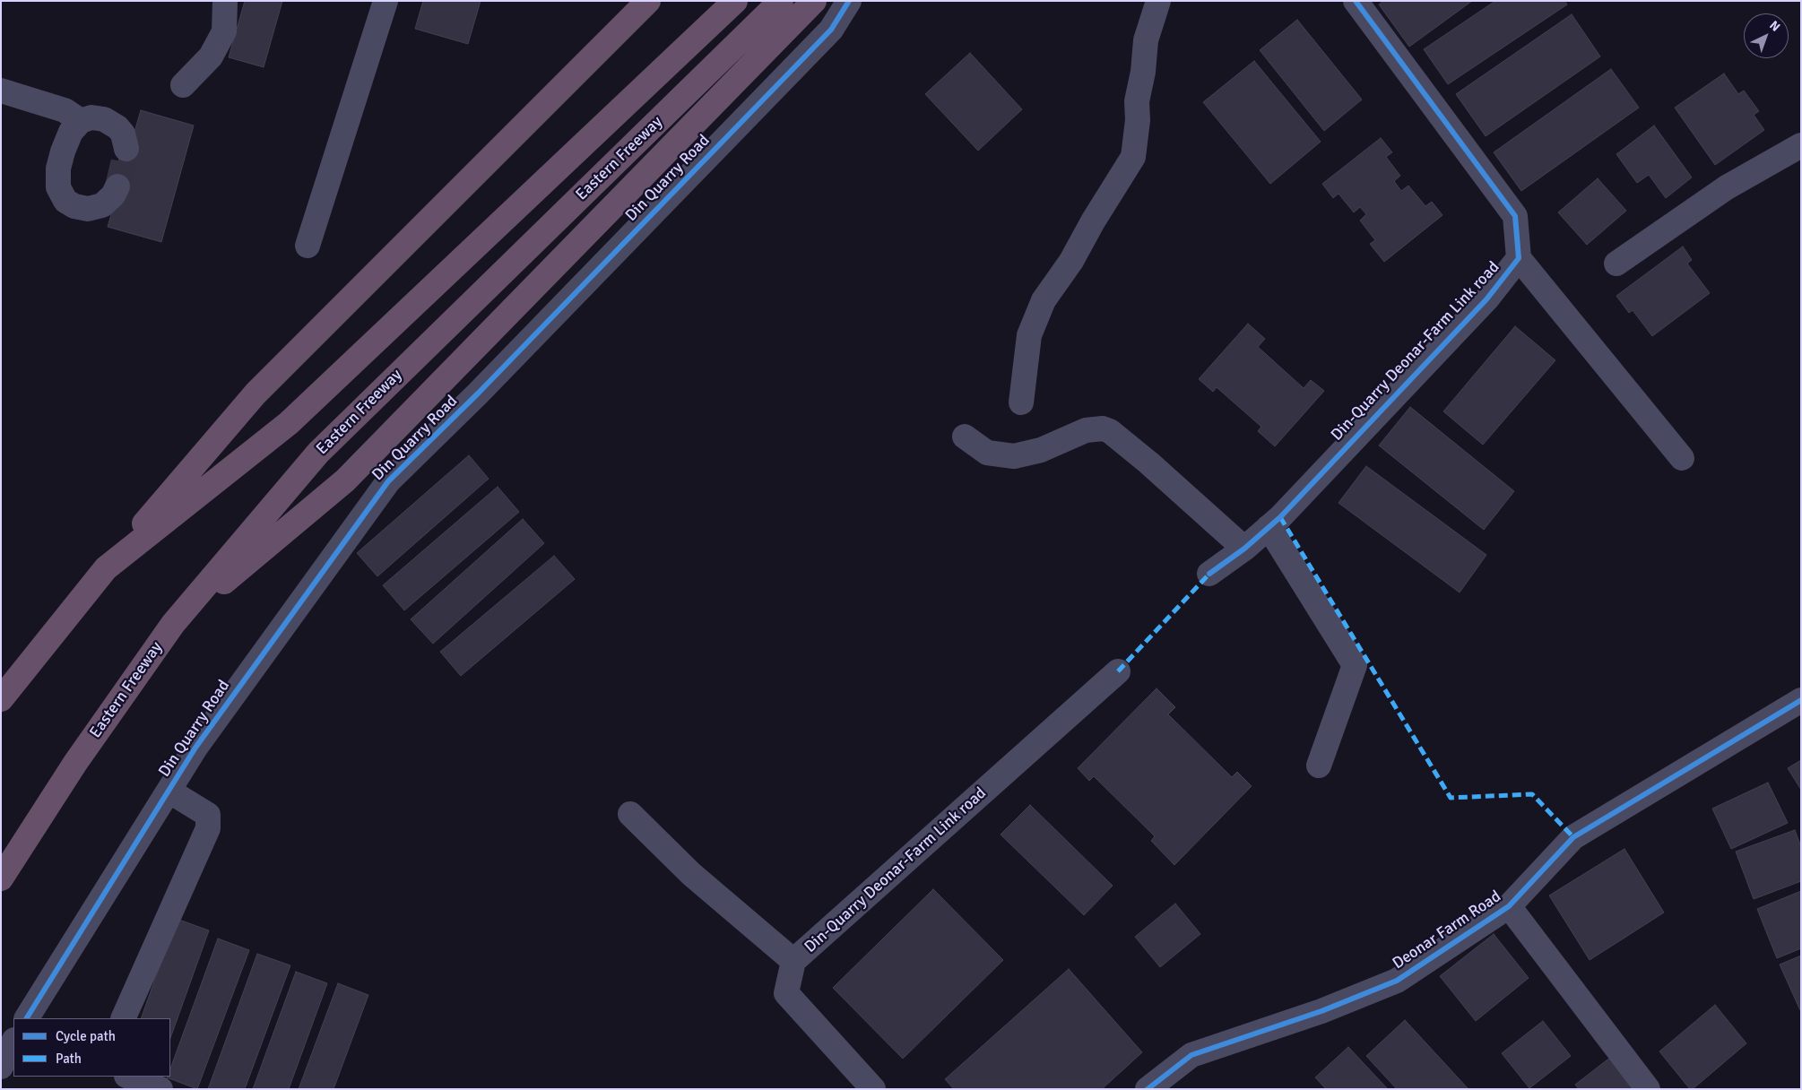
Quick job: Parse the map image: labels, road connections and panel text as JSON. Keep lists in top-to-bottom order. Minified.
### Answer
{"streets":{"highway":["Eastern Freeway"],"street":["Din Quarry Road","Din-Quarry Deonar-Farm Link road","Deonar Farm Road"]},"legend":["Cycle path","Path"],"north":"top right"}
